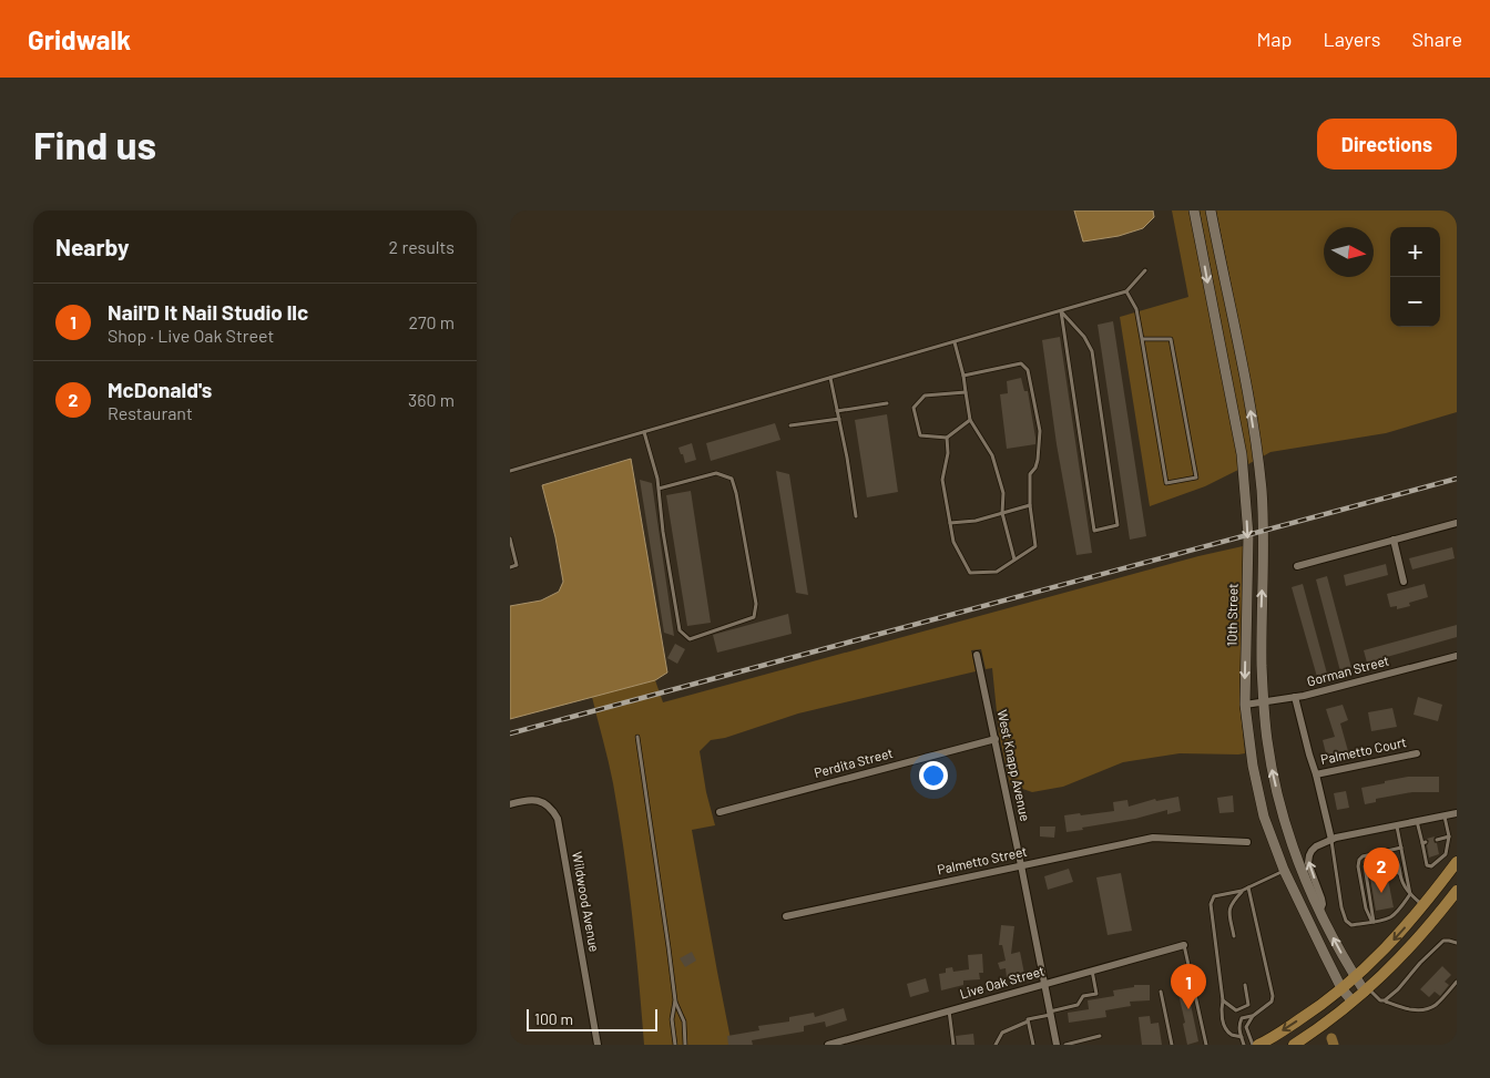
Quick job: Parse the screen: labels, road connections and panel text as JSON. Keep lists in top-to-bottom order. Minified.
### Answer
{"streets":{"street":["10th Street","Gorman Street","Palmetto Court","Perdita Street","West Knapp Avenue","Palmetto Street","Wildwood Avenue","Live Oak Street"]},"crossings":[["10th Street","Gorman Street"],["Perdita Street","West Knapp Avenue"],["West Knapp Avenue","Palmetto Street"],["West Knapp Avenue","Live Oak Street"]],"scale_bar":"100 m","north":"right","page":{"header":"Gridwalk","nav":["Map","Layers","Share"],"buttons":"Directions","title":"Find us","heading":["Nearby","2 results"],"map_buttons":["+","−"],"list":[{"mark":"1","name":"Nail'D It Nail Studio llc","note":"Shop · Live Oak Street","value":"270 m"},{"mark":"2","name":"McDonald's","note":"Restaurant","value":"360 m"}],"pins":["2","1"],"scale":"100 m"}}
